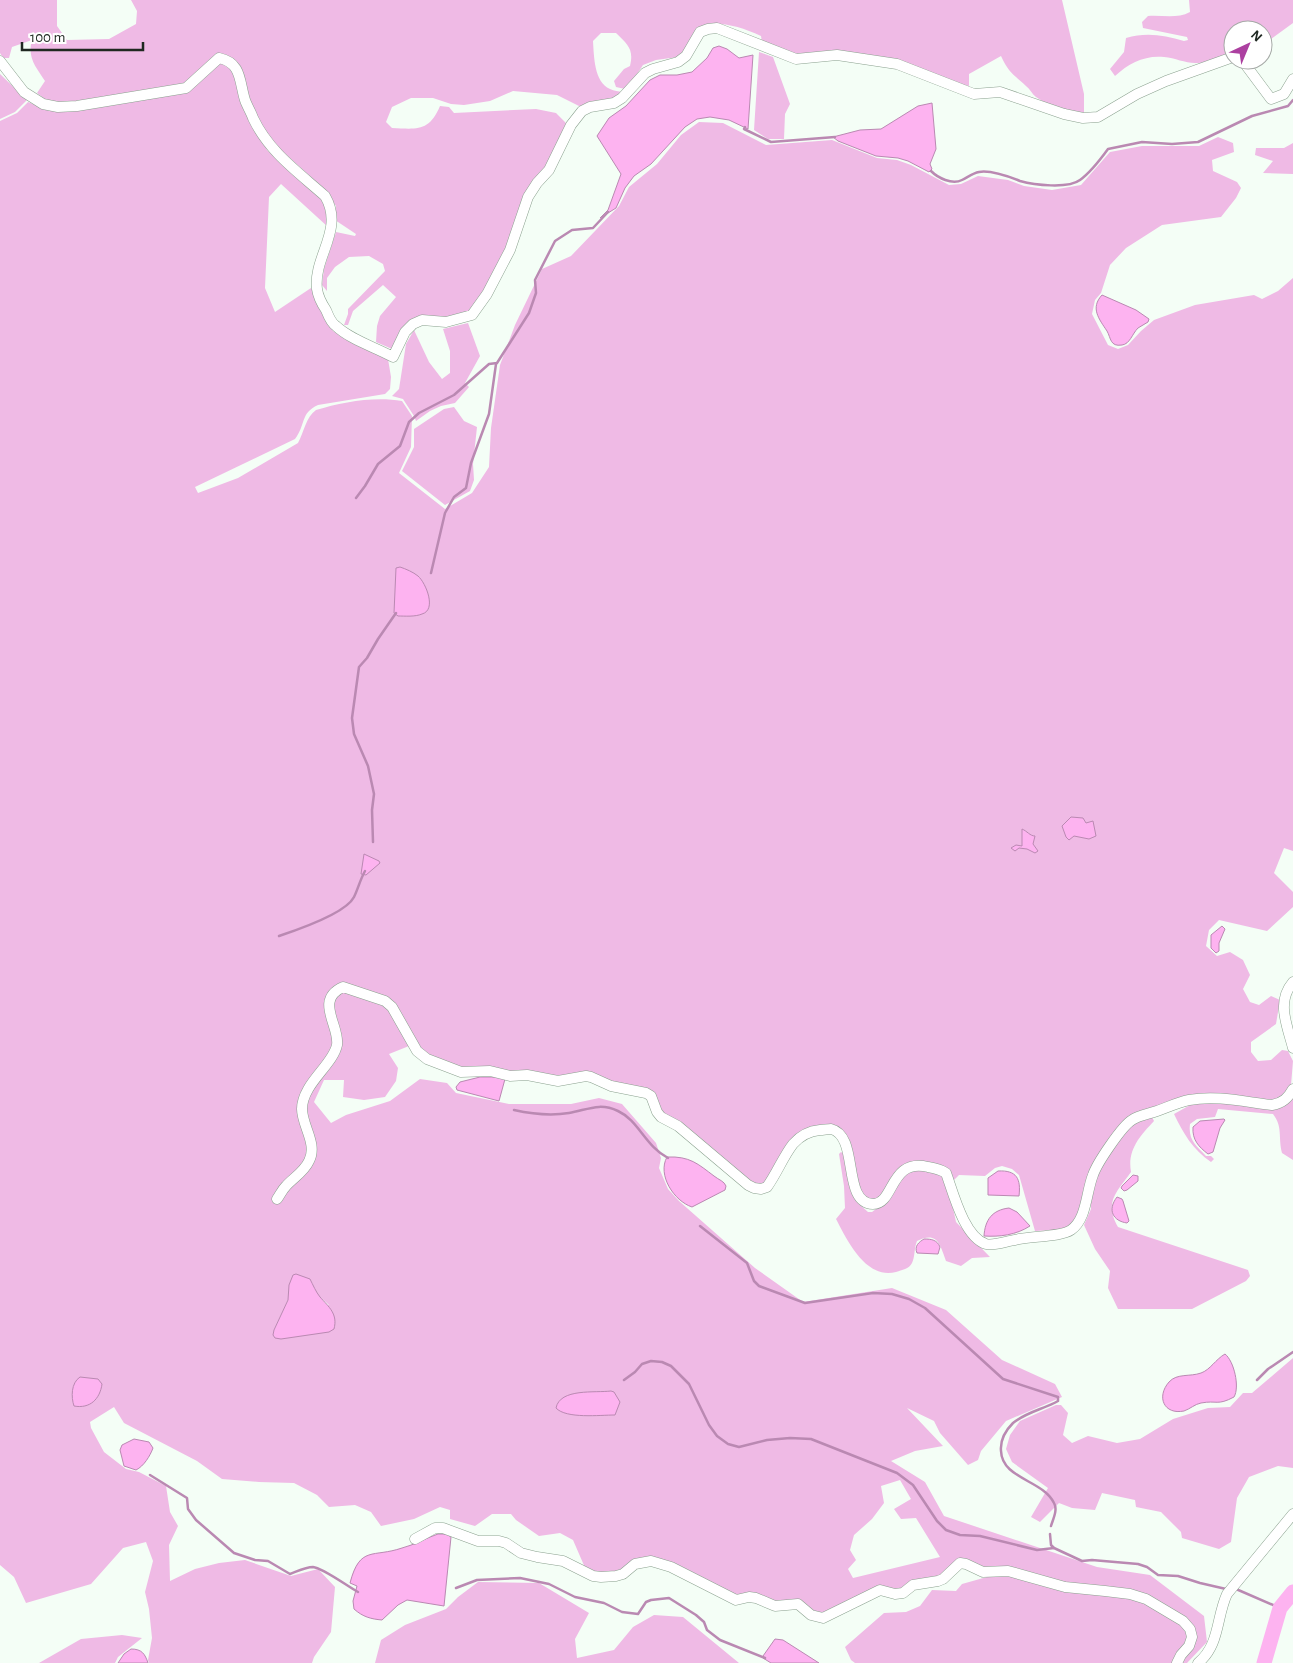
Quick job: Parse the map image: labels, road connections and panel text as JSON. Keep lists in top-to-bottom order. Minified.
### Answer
{"scale_bar":"100 m","north":"top right"}
